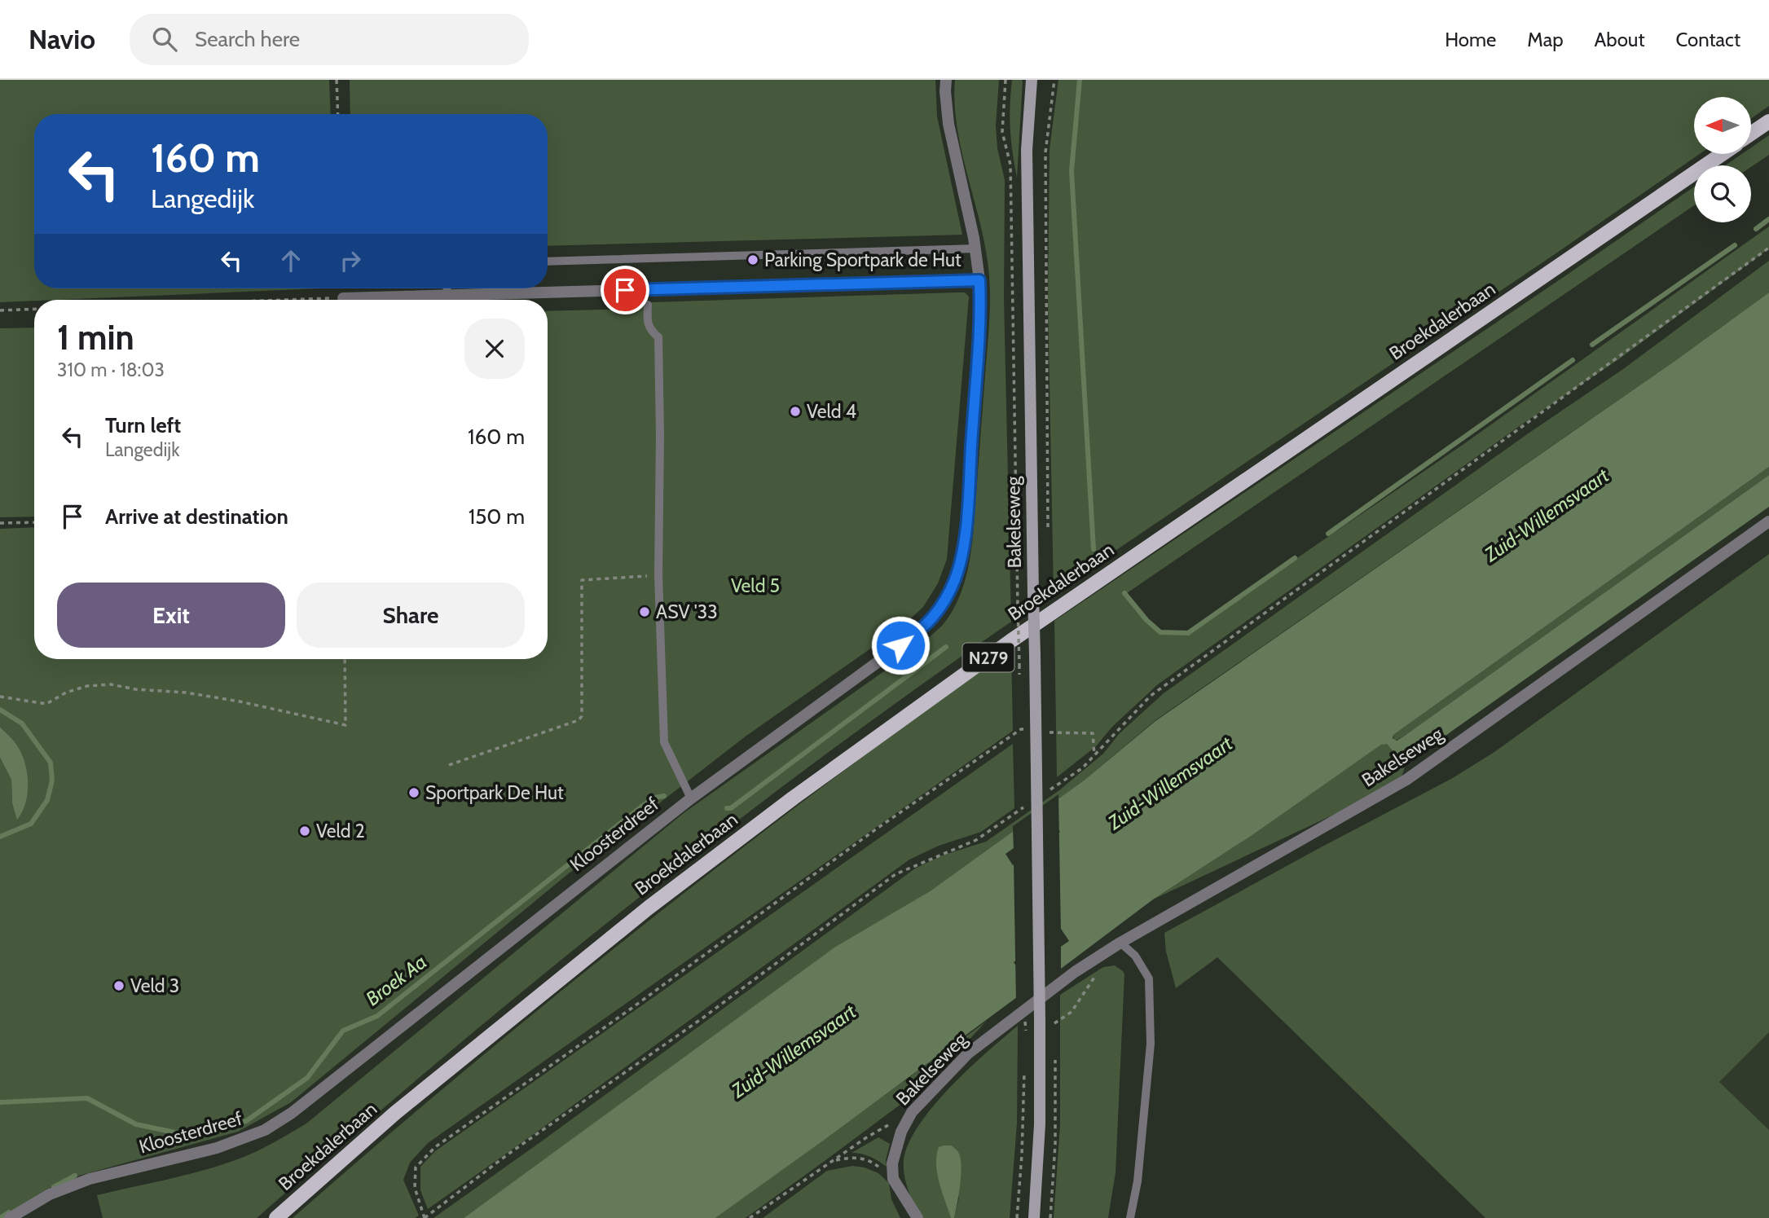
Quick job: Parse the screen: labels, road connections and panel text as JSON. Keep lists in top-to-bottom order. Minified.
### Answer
{"streets":{"main road":["Broekdalerbaan","N279"],"street":["Bakelseweg","Kloosterdreef"]},"water":["Zuid-Willemsvaart","Broek Aa"],"parks":["Veld 5"],"places":["Parking Sportpark de Hut","Veld 4","ASV '33","Sportpark De Hut","Veld 2","Veld 3"],"north":"left","page":{"header":"Navio","search":"Search here","nav":["Home","Map","About","Contact"],"turn":["160 m","Langedijk"],"heading":["1 min","310 m · 18:03"],"list":[{"name":"Turn left","note":"Langedijk","value":"160 m"},{"name":"Arrive at destination","value":"150 m"}],"buttons":["Exit","Share"]}}
